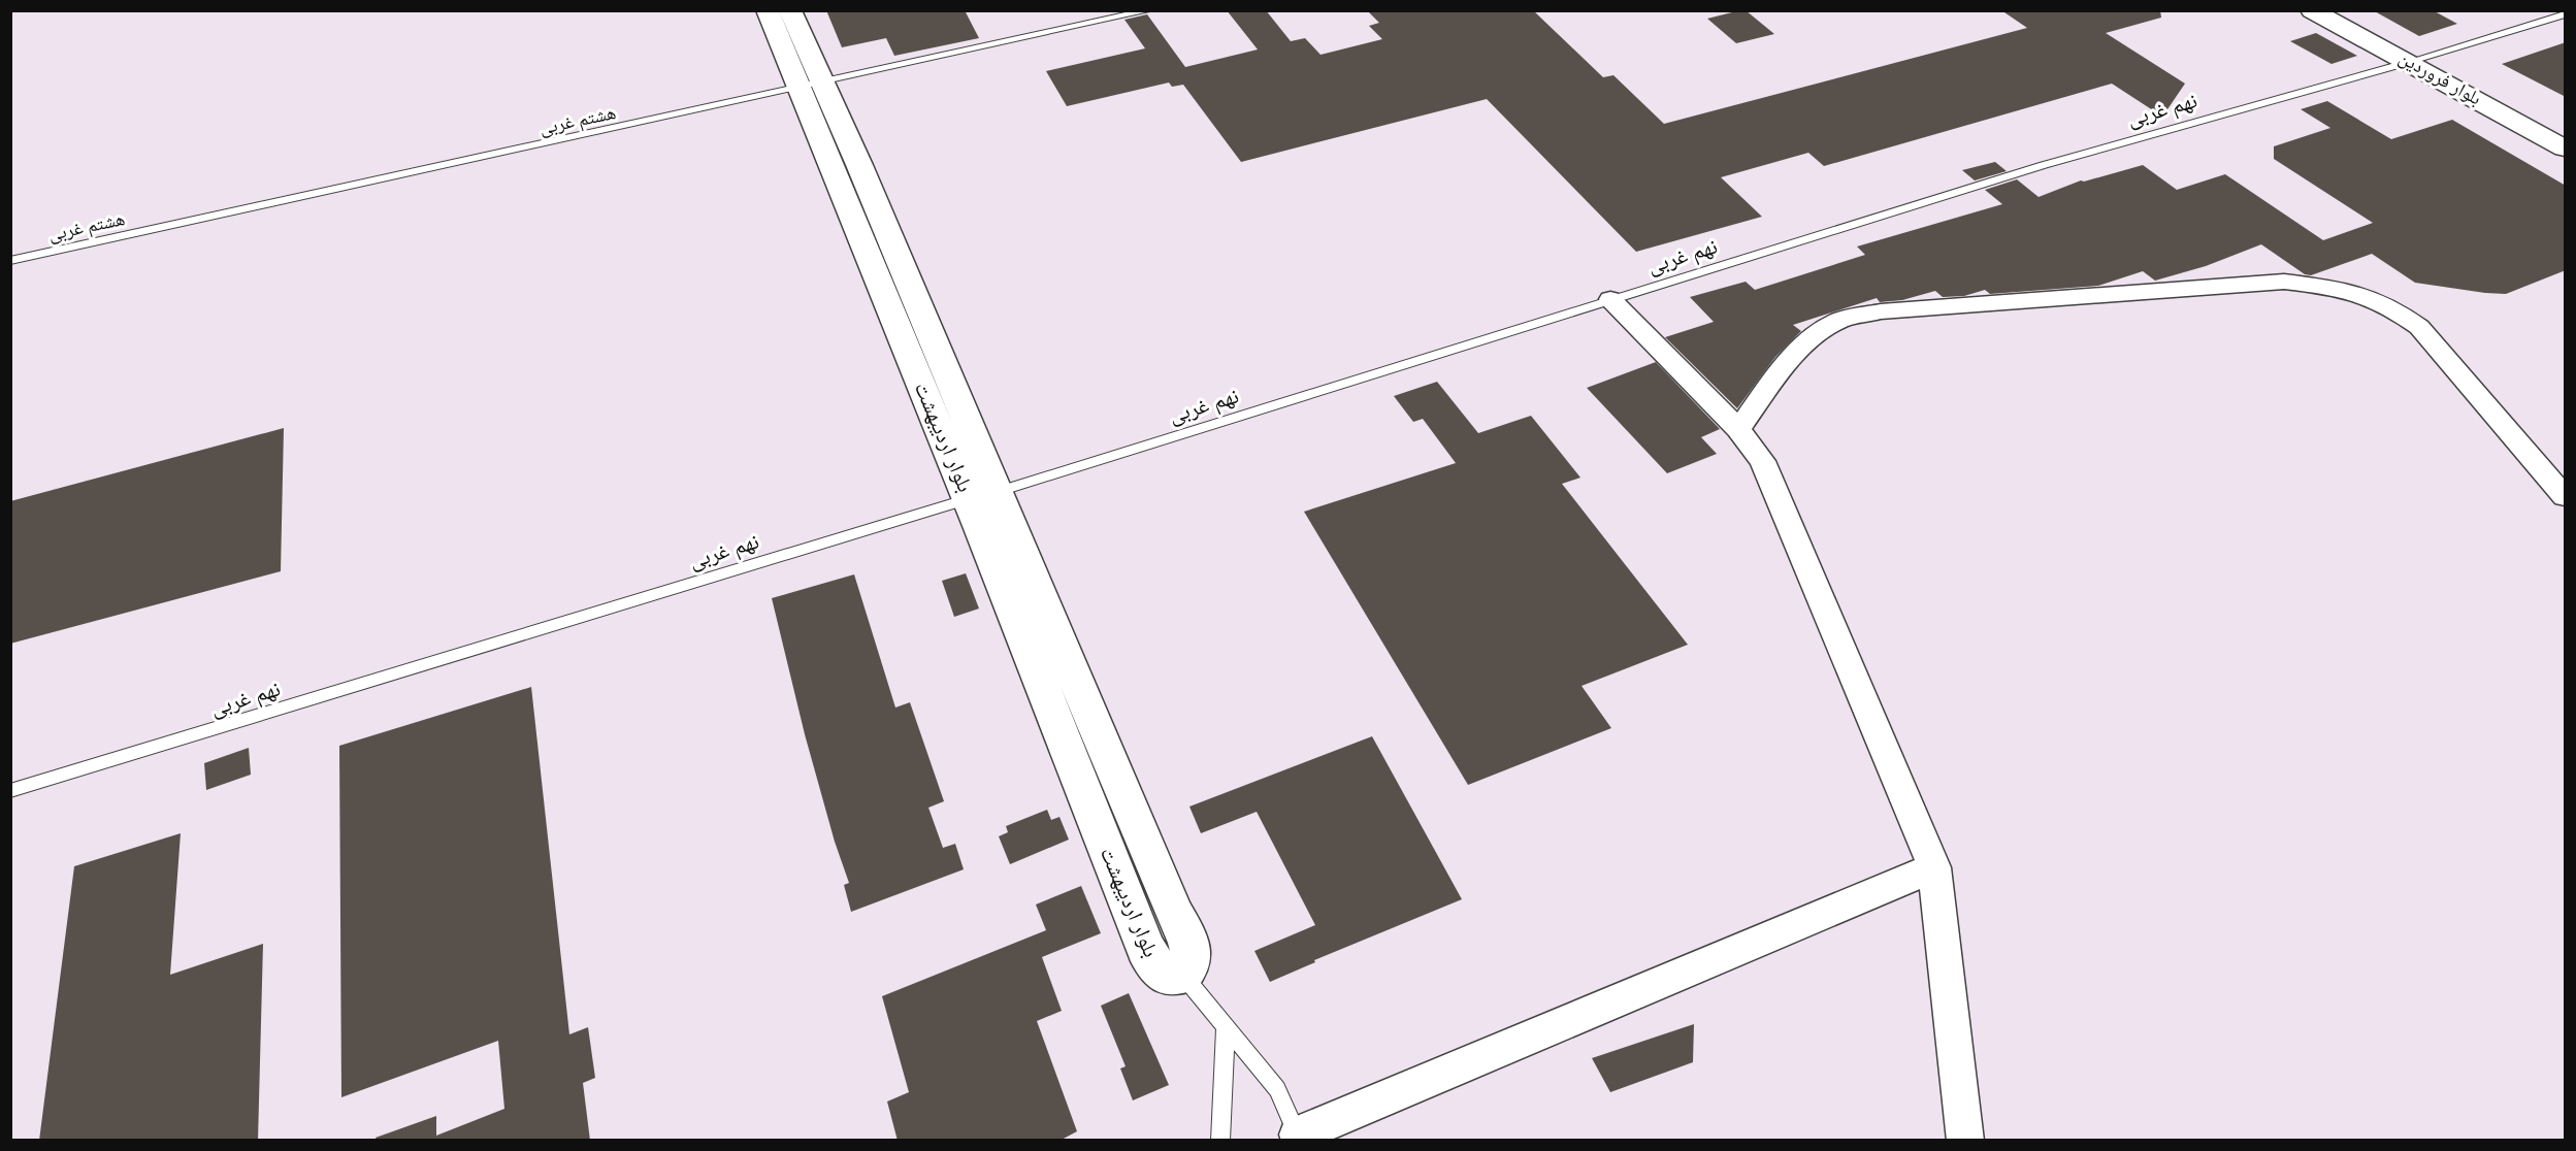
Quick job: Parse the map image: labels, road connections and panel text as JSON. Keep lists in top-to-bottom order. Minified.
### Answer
{"streets":{"street":["بلوار فروردین","بلوار اردیبهشت"],"lane":["نهم غربی","هشتم غربی"]},"crossings":[["بلوار فروردین","نهم غربی"],["نهم غربی","بلوار اردیبهشت"],["هشتم غربی","بلوار اردیبهشت"]]}
